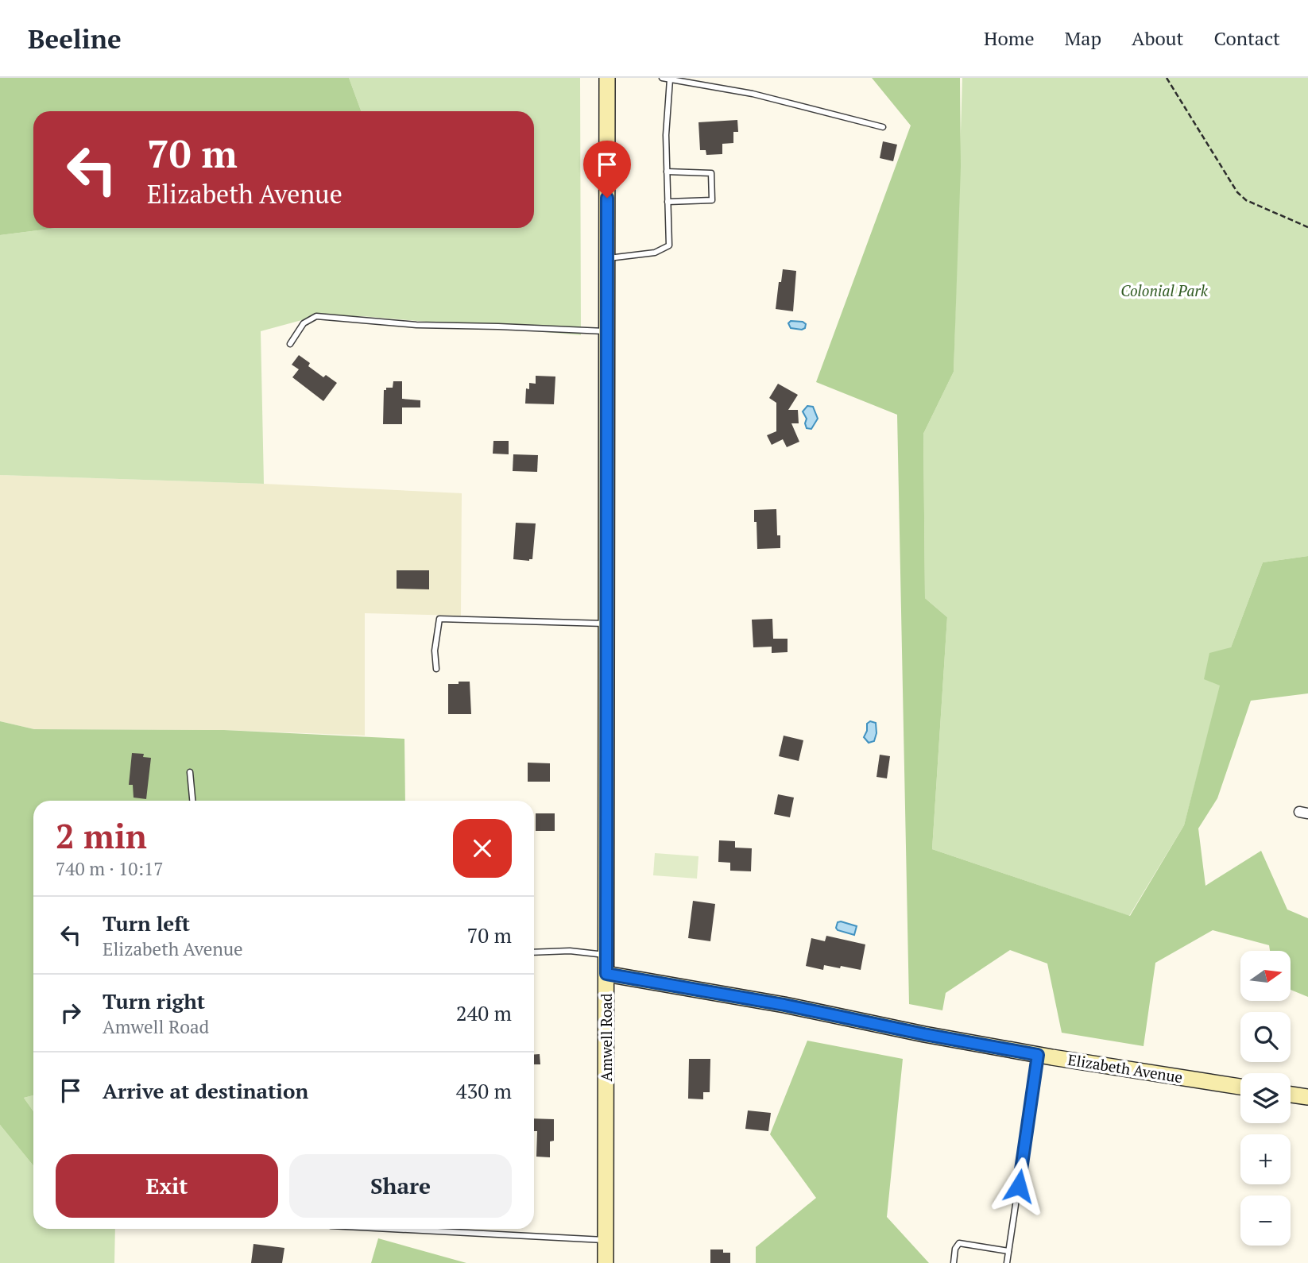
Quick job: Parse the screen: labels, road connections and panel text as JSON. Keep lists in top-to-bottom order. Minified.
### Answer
{"streets":{"main road":["Amwell Road","Elizabeth Avenue"]},"crossings":[["Amwell Road","Elizabeth Avenue"]],"parks":["Colonial Park"],"north":"right","page":{"header":"Beeline","nav":["Home","Map","About","Contact"],"turn":["70 m","Elizabeth Avenue"],"heading":["2 min","740 m · 10:17"],"list":[{"name":"Turn left","note":"Elizabeth Avenue","value":"70 m"},{"name":"Turn right","note":"Amwell Road","value":"240 m"},{"name":"Arrive at destination","value":"430 m"}],"map_buttons":["+","−"],"buttons":["Exit","Share"]}}
